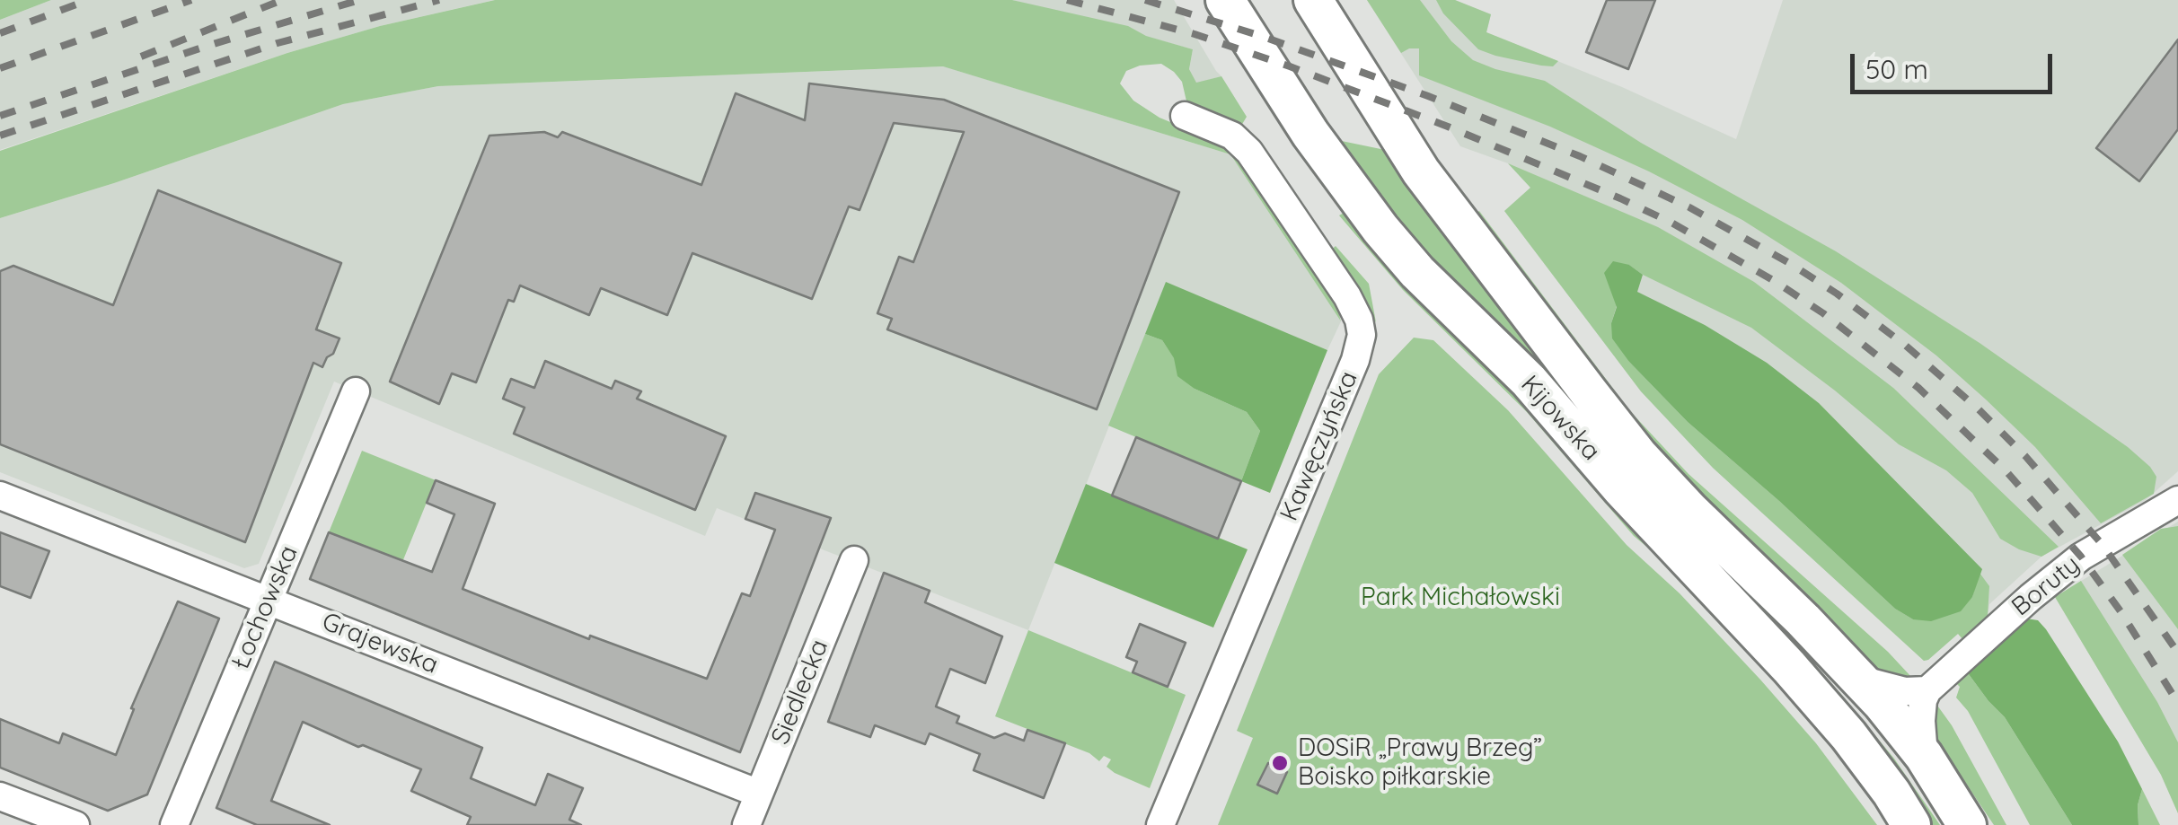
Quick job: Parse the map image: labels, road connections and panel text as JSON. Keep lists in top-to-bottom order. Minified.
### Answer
{"streets":{"street":["Kijowska","Kawęczyńska","Boruty","Łochowska","Grajewska","Siedlecka"]},"crossings":[["Łochowska","Grajewska"],["Grajewska","Siedlecka"]],"parks":["Park Michałowski"],"places":["DOSiR „Prawy Brzeg” Boisko piłkarskie"],"scale_bar":"50 m"}
